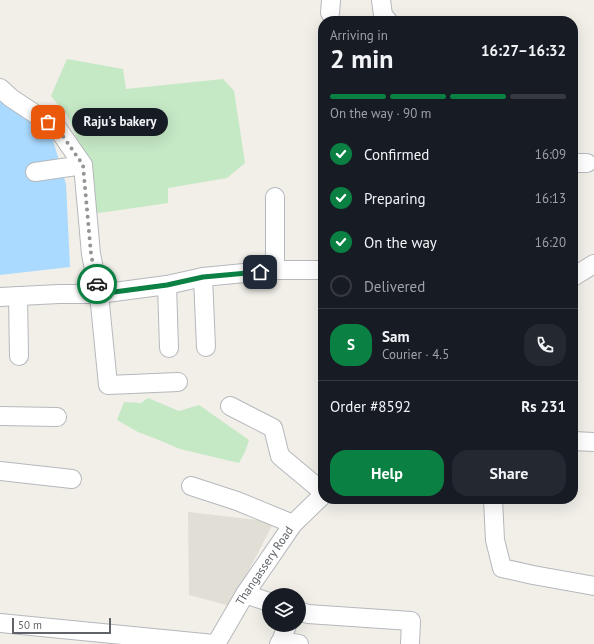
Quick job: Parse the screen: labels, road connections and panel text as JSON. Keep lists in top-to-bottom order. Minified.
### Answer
{"streets":{"street":["Thangassery Road"]},"places":["Raju's bakery"],"scale_bar":"50 m","page":{"heading":["2 min","Arriving in","16:27–16:32"],"panel":["Sam","Courier · 4.5","Order #8592","Rs 231"],"bar":"On the way · 90 m","bubble":"Raju's bakery","list":[["Confirmed","16:09"],["Preparing","16:13"],["On the way","16:20"],"Delivered"],"round":"S","buttons":["Help","Share"],"scale":"50 m"}}
